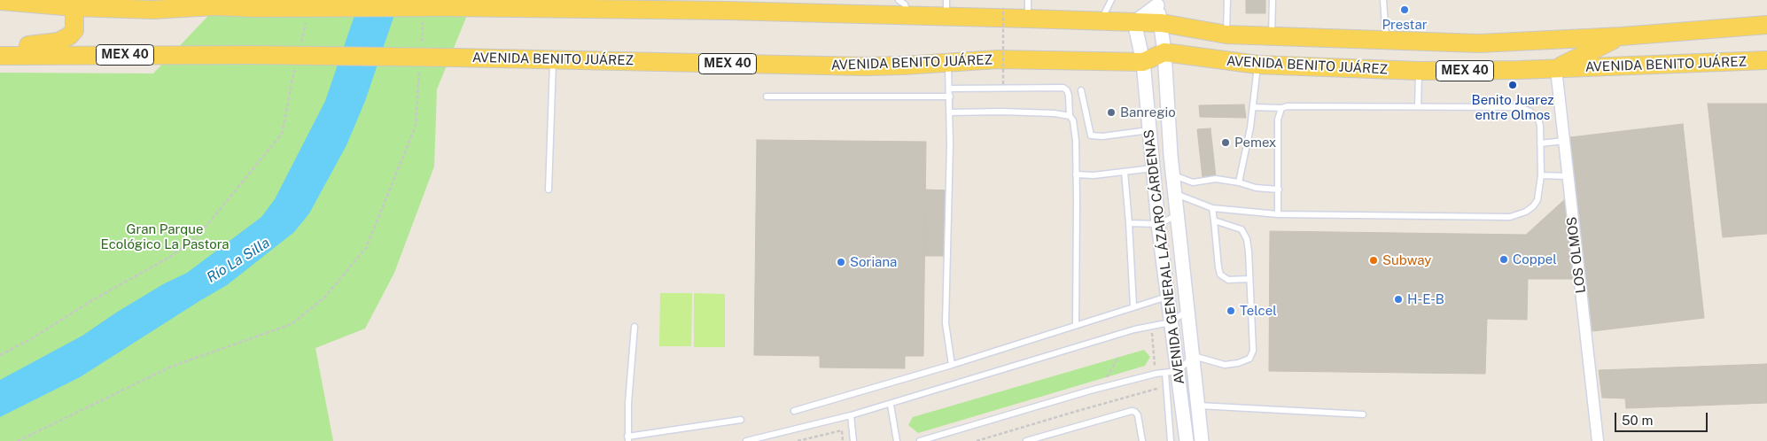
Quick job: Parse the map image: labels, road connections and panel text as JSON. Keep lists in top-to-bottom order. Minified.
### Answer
{"streets":{"main road":["MEX 40","AVENIDA BENITO JUÁREZ"],"street":["LOS OLMOS","AVENIDA GENERAL LÁZARO CÁRDENAS"]},"crossings":[["AVENIDA BENITO JUÁREZ","LOS OLMOS"],["AVENIDA BENITO JUÁREZ","AVENIDA GENERAL LÁZARO CÁRDENAS"]],"water":["Río La Silla"],"parks":["Gran Parque Ecológico La Pastora"],"places":["Prestar","Benito Juarez entre Olmos","Banregio","Pemex","Coppel","Subway","Soriana","H-E-B","Telcel"],"scale_bar":"50 m"}
